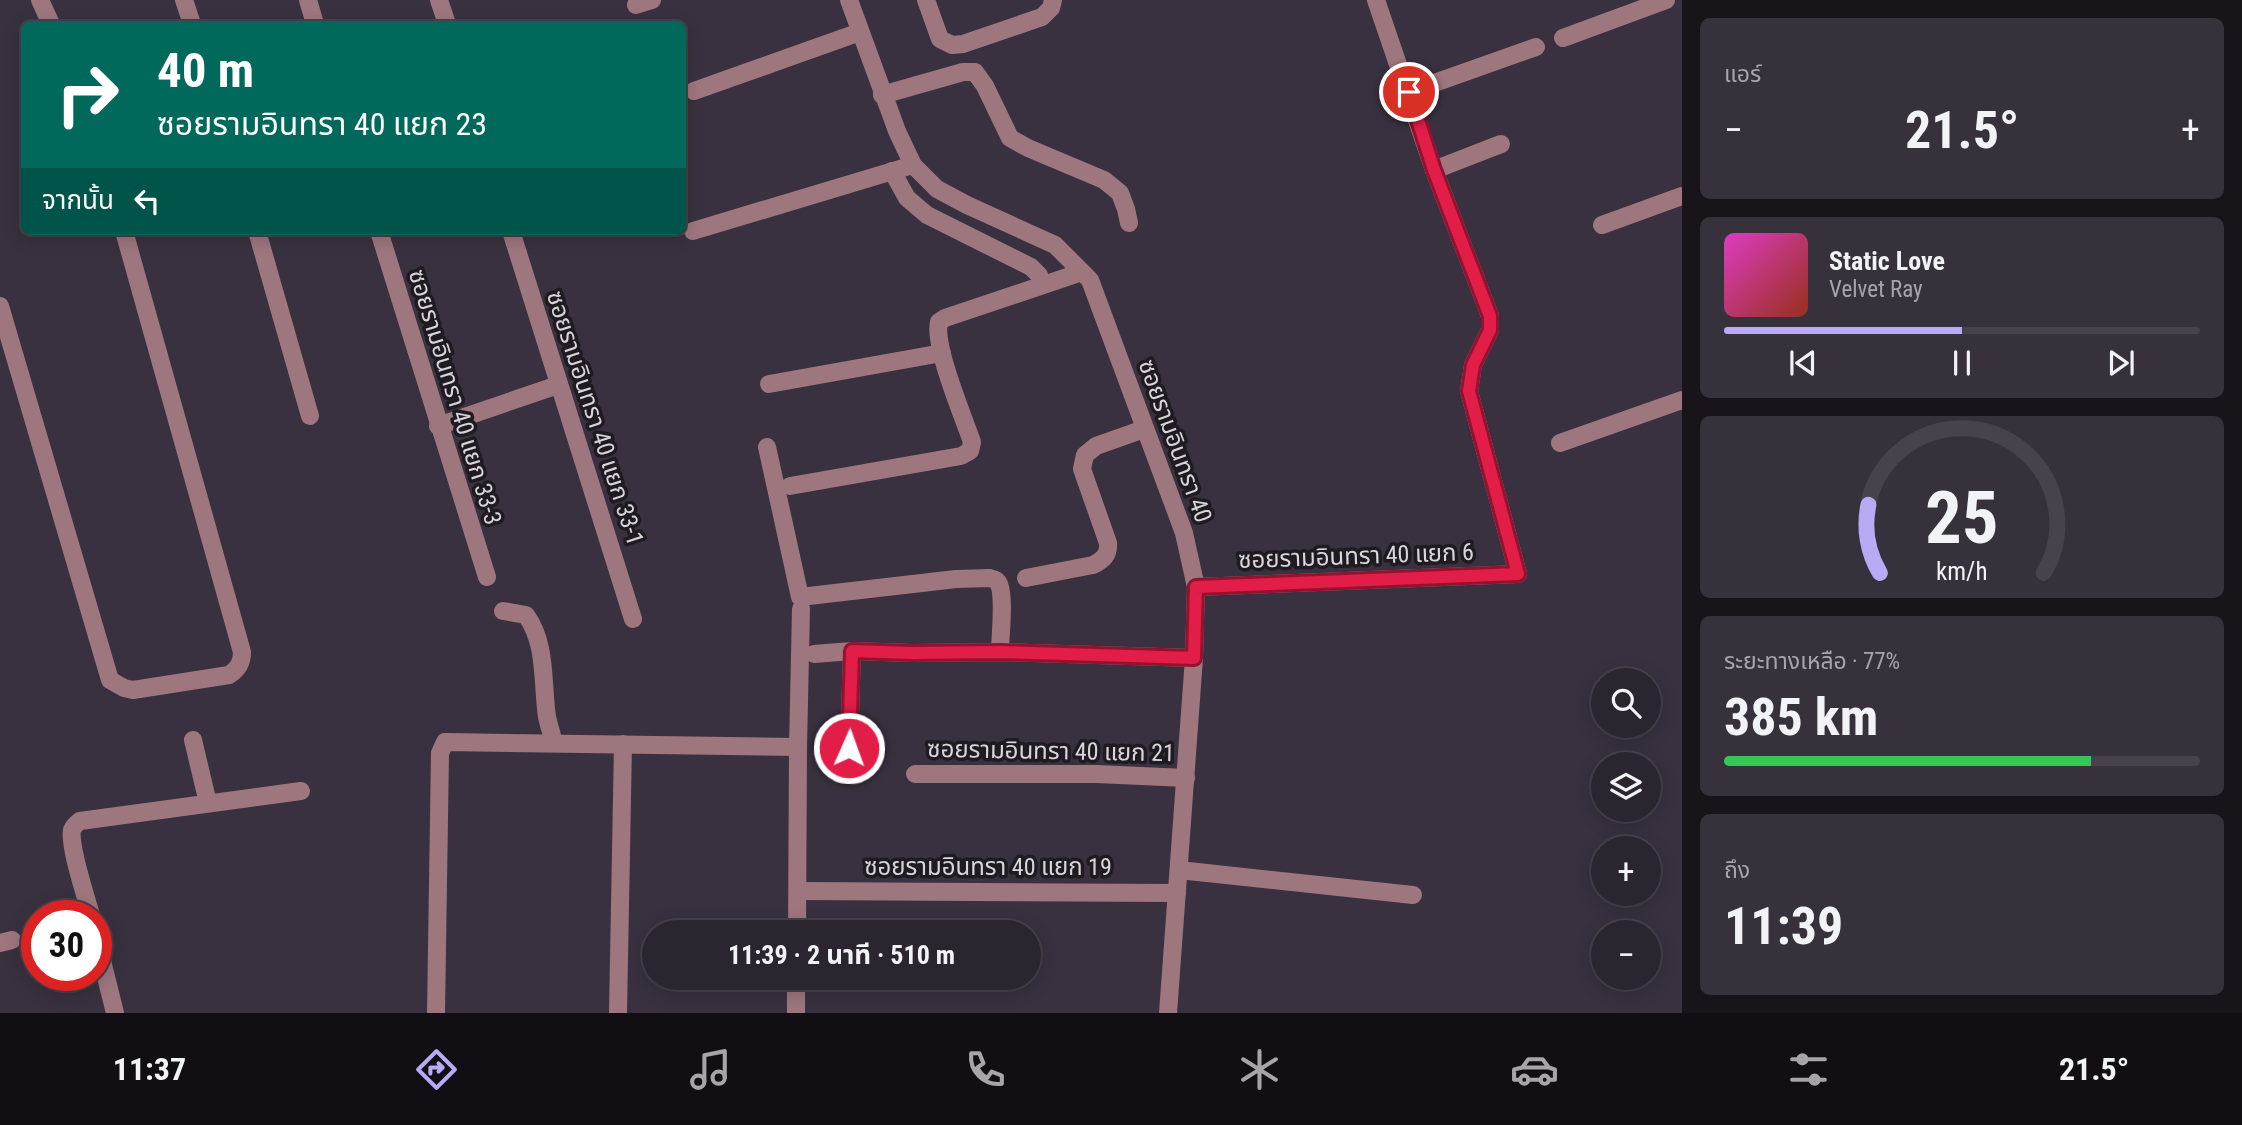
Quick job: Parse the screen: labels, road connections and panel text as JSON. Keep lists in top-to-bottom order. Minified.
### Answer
{"streets":{"street":["ซอยรามอินทรา 40 แยก 33-3","ซอยรามอินทรา 40 แยก 33-1","ซอยรามอินทรา 40","ซอยรามอินทรา 40 แยก 6","ซอยรามอินทรา 40 แยก 21","ซอยรามอินทรา 40 แยก 19"]},"crossings":[["ซอยรามอินทรา 40","ซอยรามอินทรา 40 แยก 6"],["ซอยรามอินทรา 40","ซอยรามอินทรา 40 แยก 21"],["ซอยรามอินทรา 40","ซอยรามอินทรา 40 แยก 19"]],"page":{"tile":["แอร์",["ระยะทางเหลือ · 77%","385 km"],["ถึง","11:39"]],"turn":["40 m","ซอยรามอินทรา 40 แยก 23"],"heat":["−","21.5°","+"],"then":"จากนั้น","song":["Static Love","Velvet Ray"],"map_buttons":["+","−"],"limit":"30","trip":"11:39 · 2 นาที · 510 m","tabs":["11:37","21.5°"],"gauge":["25","km/h"]}}
